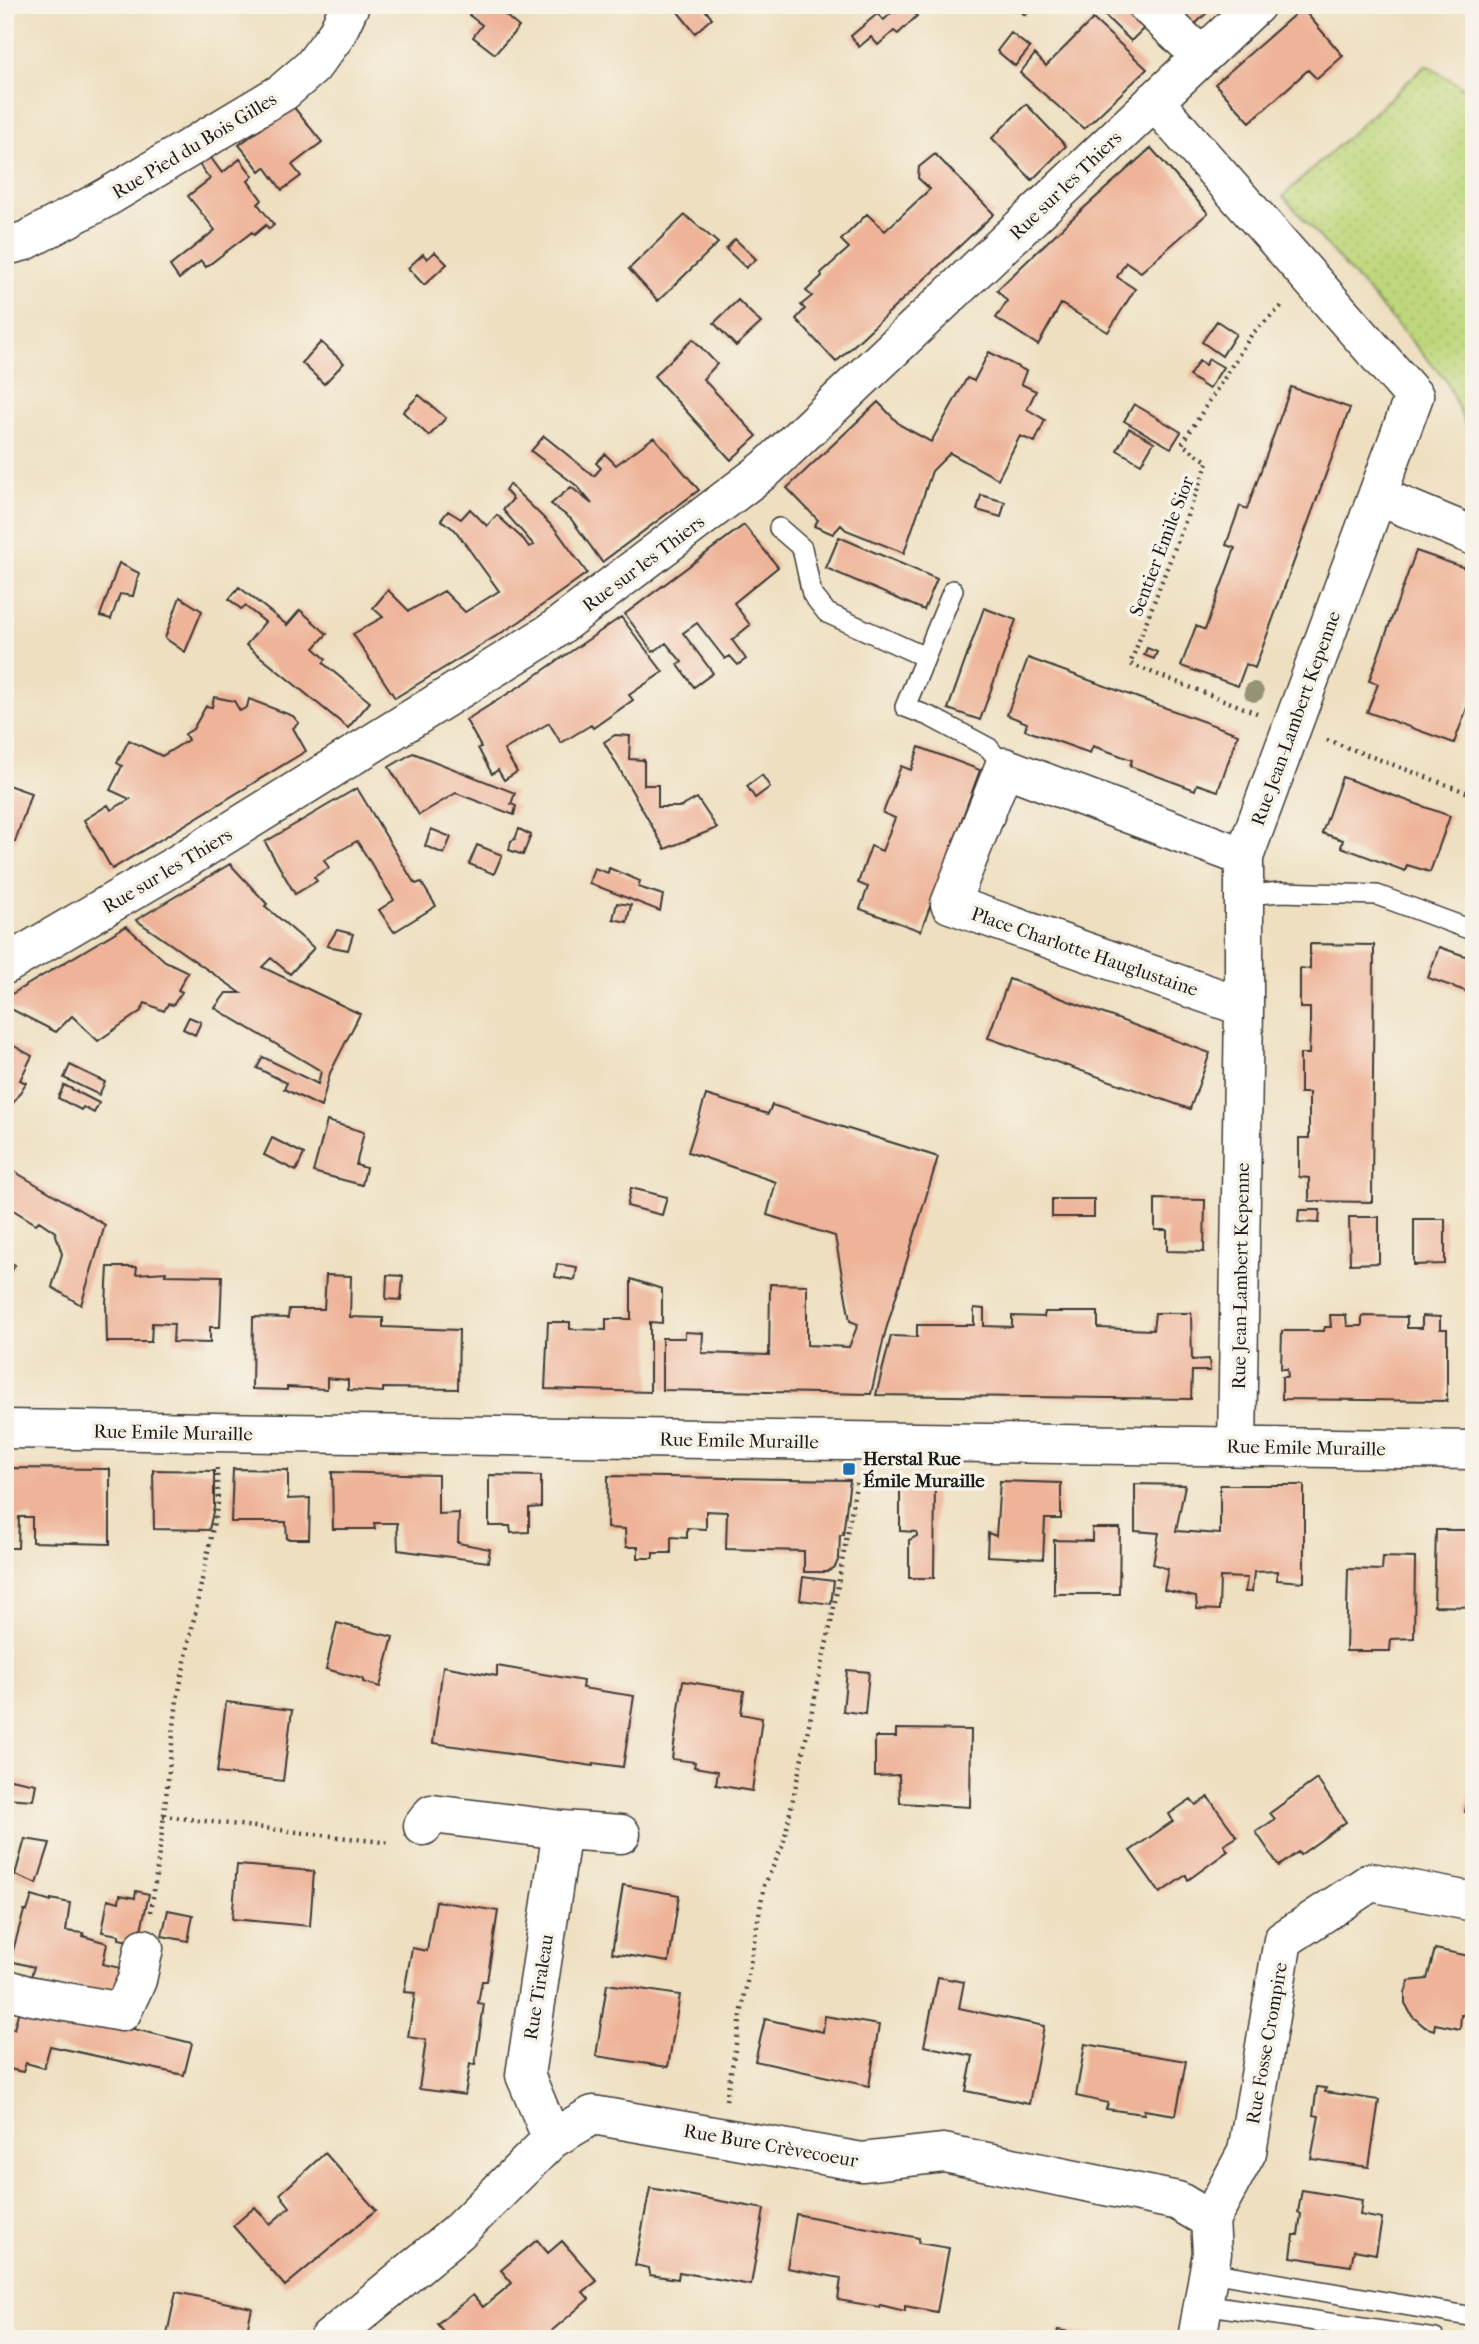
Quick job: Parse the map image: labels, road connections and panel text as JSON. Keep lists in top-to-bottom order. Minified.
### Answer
{"streets":{"street":["Rue Pied du Bois Gilles","Rue sur les Thiers","Rue Jean-Lambert Kepenne","Place Charlotte Hauglustaine","Rue Emile Muraille","Rue Tiraleau","Rue Fosse Crompire","Rue Bure Crèvecoeur"],"path":["Sentier Emile Sior"]},"crossings":[["Rue sur les Thiers","Rue Jean-Lambert Kepenne"],["Sentier Emile Sior","Rue Jean-Lambert Kepenne"],["Rue Jean-Lambert Kepenne","Place Charlotte Hauglustaine"],["Rue Jean-Lambert Kepenne","Rue Emile Muraille"],["Rue Tiraleau","Rue Bure Crèvecoeur"],["Rue Fosse Crompire","Rue Bure Crèvecoeur"]],"places":{"transit":["Herstal Rue Émile Muraille"]}}
